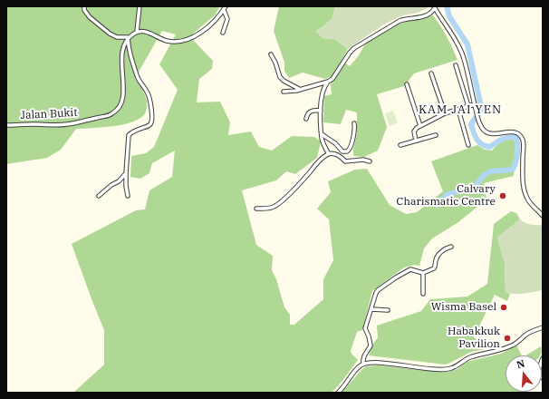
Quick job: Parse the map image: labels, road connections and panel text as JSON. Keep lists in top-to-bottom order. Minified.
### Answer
{"streets":{"street":["Jalan Bukit"]},"districts":["KAM JAI YEN"],"places":["Calvary Charismatic Centre","Wisma Basel","Habakkuk Pavilion"],"north":"top"}
